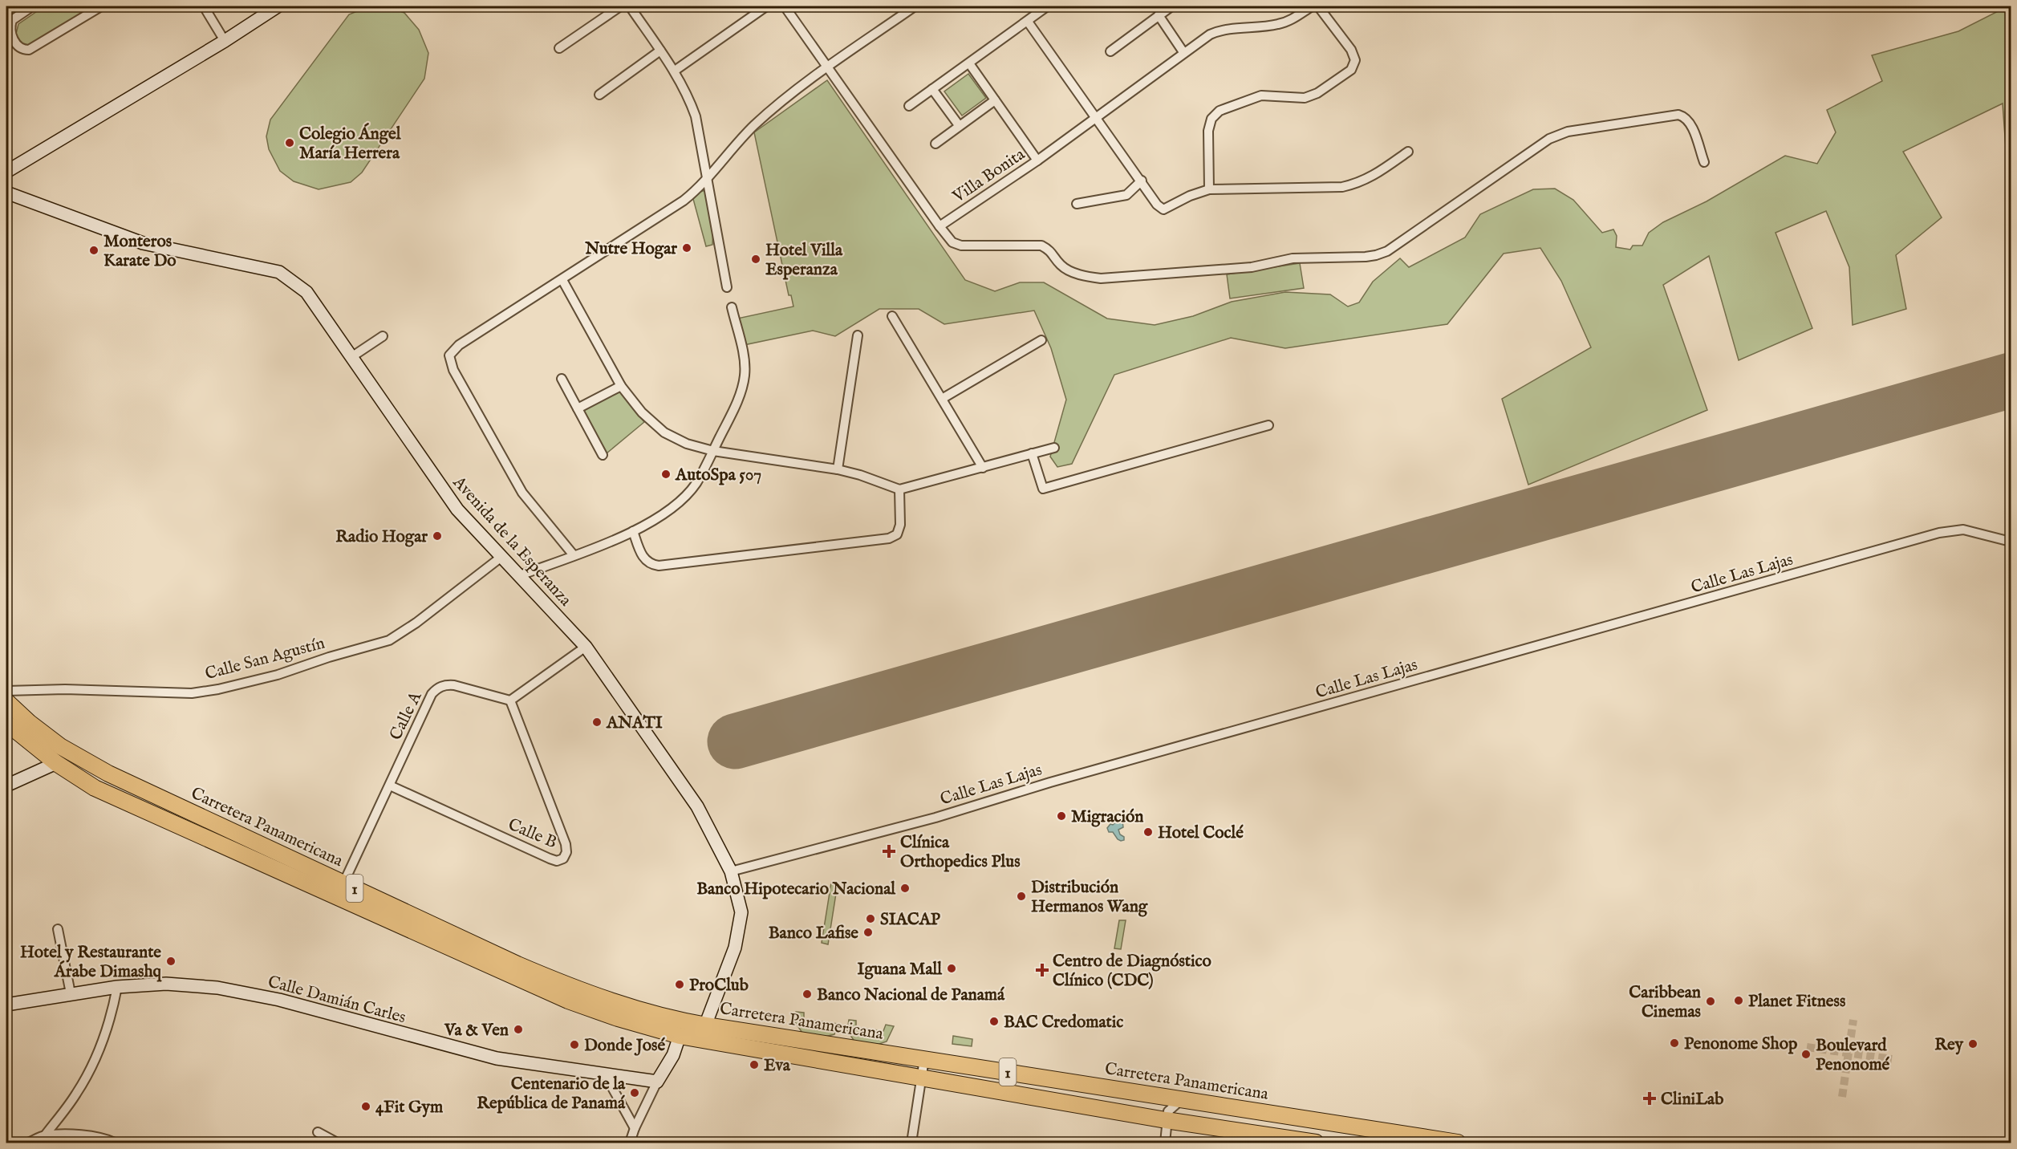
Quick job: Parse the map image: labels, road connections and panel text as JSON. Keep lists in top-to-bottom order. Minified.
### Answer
{"streets":{"highway":["Carretera Panamericana","1"],"street":["Villa Bonita","Avenida de la Esperanza","Calle Las Lajas","Calle San Agustín","Calle A","Calle B","Calle Damián Carles"]},"crossings":[["Avenida de la Esperanza","Calle Las Lajas"],["Avenida de la Esperanza","Calle San Agustín"],["Avenida de la Esperanza","Carretera Panamericana"],["Calle A","Carretera Panamericana"],["Calle A","Calle B"],["Carretera Panamericana","1"]],"places":{"other":["Colegio Ángel María Herrera","Nutre Hogar","Monteros Karate Do","Hotel Villa Esperanza","AutoSpa 507","Radio Hogar","ANATI","Migración","Hotel Coclé","Banco Hipotecario Nacional","Distribución Hermanos Wang","SIACAP","Banco Lafise","Hotel y Restaurante Árabe Dimashq","Iguana Mall","ProClub","Banco Nacional de Panamá","Planet Fitness","Caribbean Cinemas","BAC Credomatic","Va & Ven","Penonome Shop","Rey","Donde José","Boulevard Penonomé","Eva","Centenario de la República de Panamá","4Fit Gym"],"health":["Clínica Orthopedics Plus","Centro de Diagnóstico Clínico (CDC)","CliniLab"]}}
